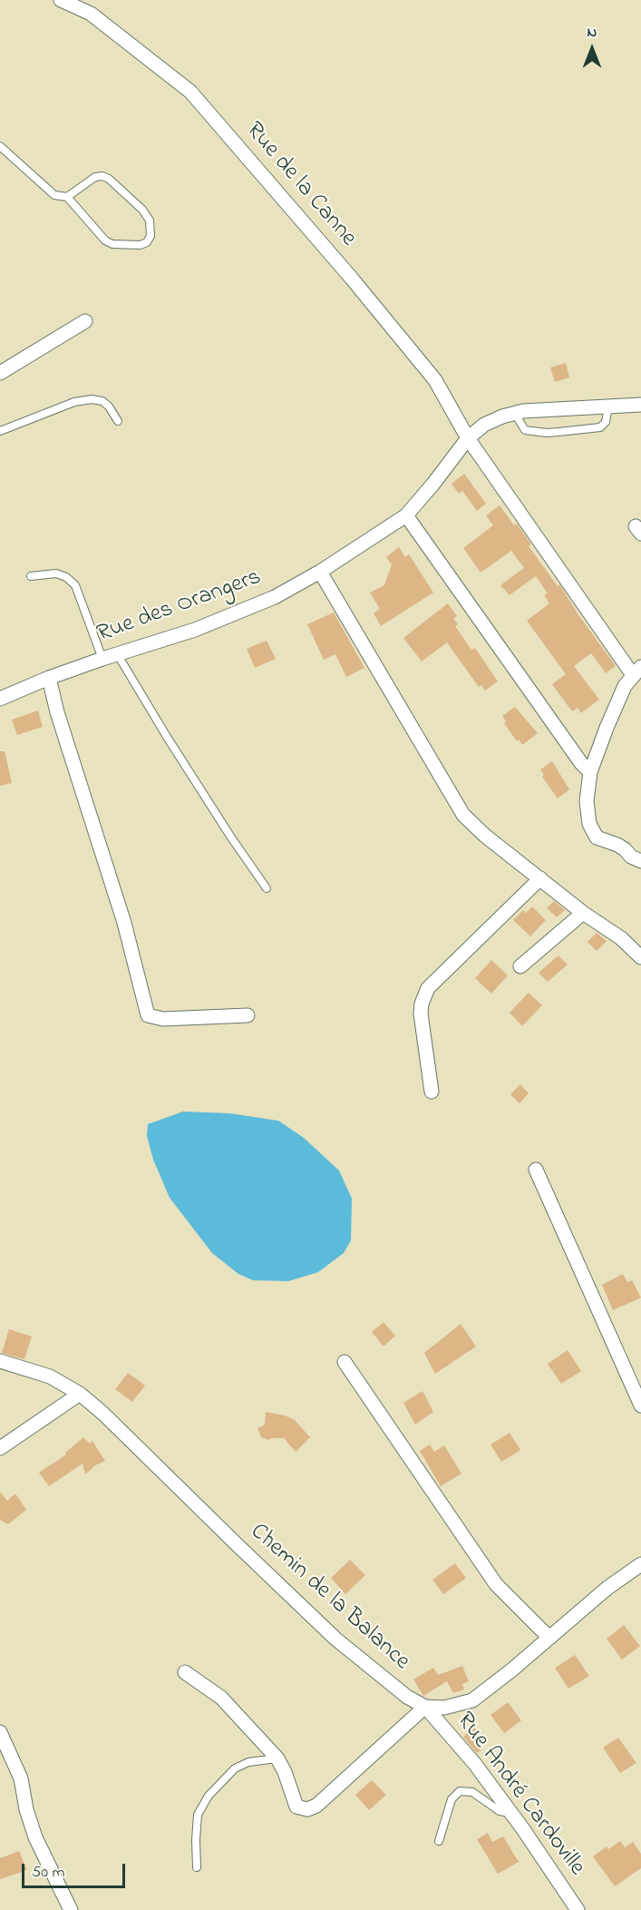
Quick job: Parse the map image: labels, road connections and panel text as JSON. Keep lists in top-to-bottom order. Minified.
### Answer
{"streets":{"street":["Rue de la Canne","Rue des Orangers","Chemin de la Balance","Rue André Cardoville"]},"crossings":[["Rue de la Canne","Rue des Orangers"],["Chemin de la Balance","Rue André Cardoville"]],"scale_bar":"50 m","north":"top"}
